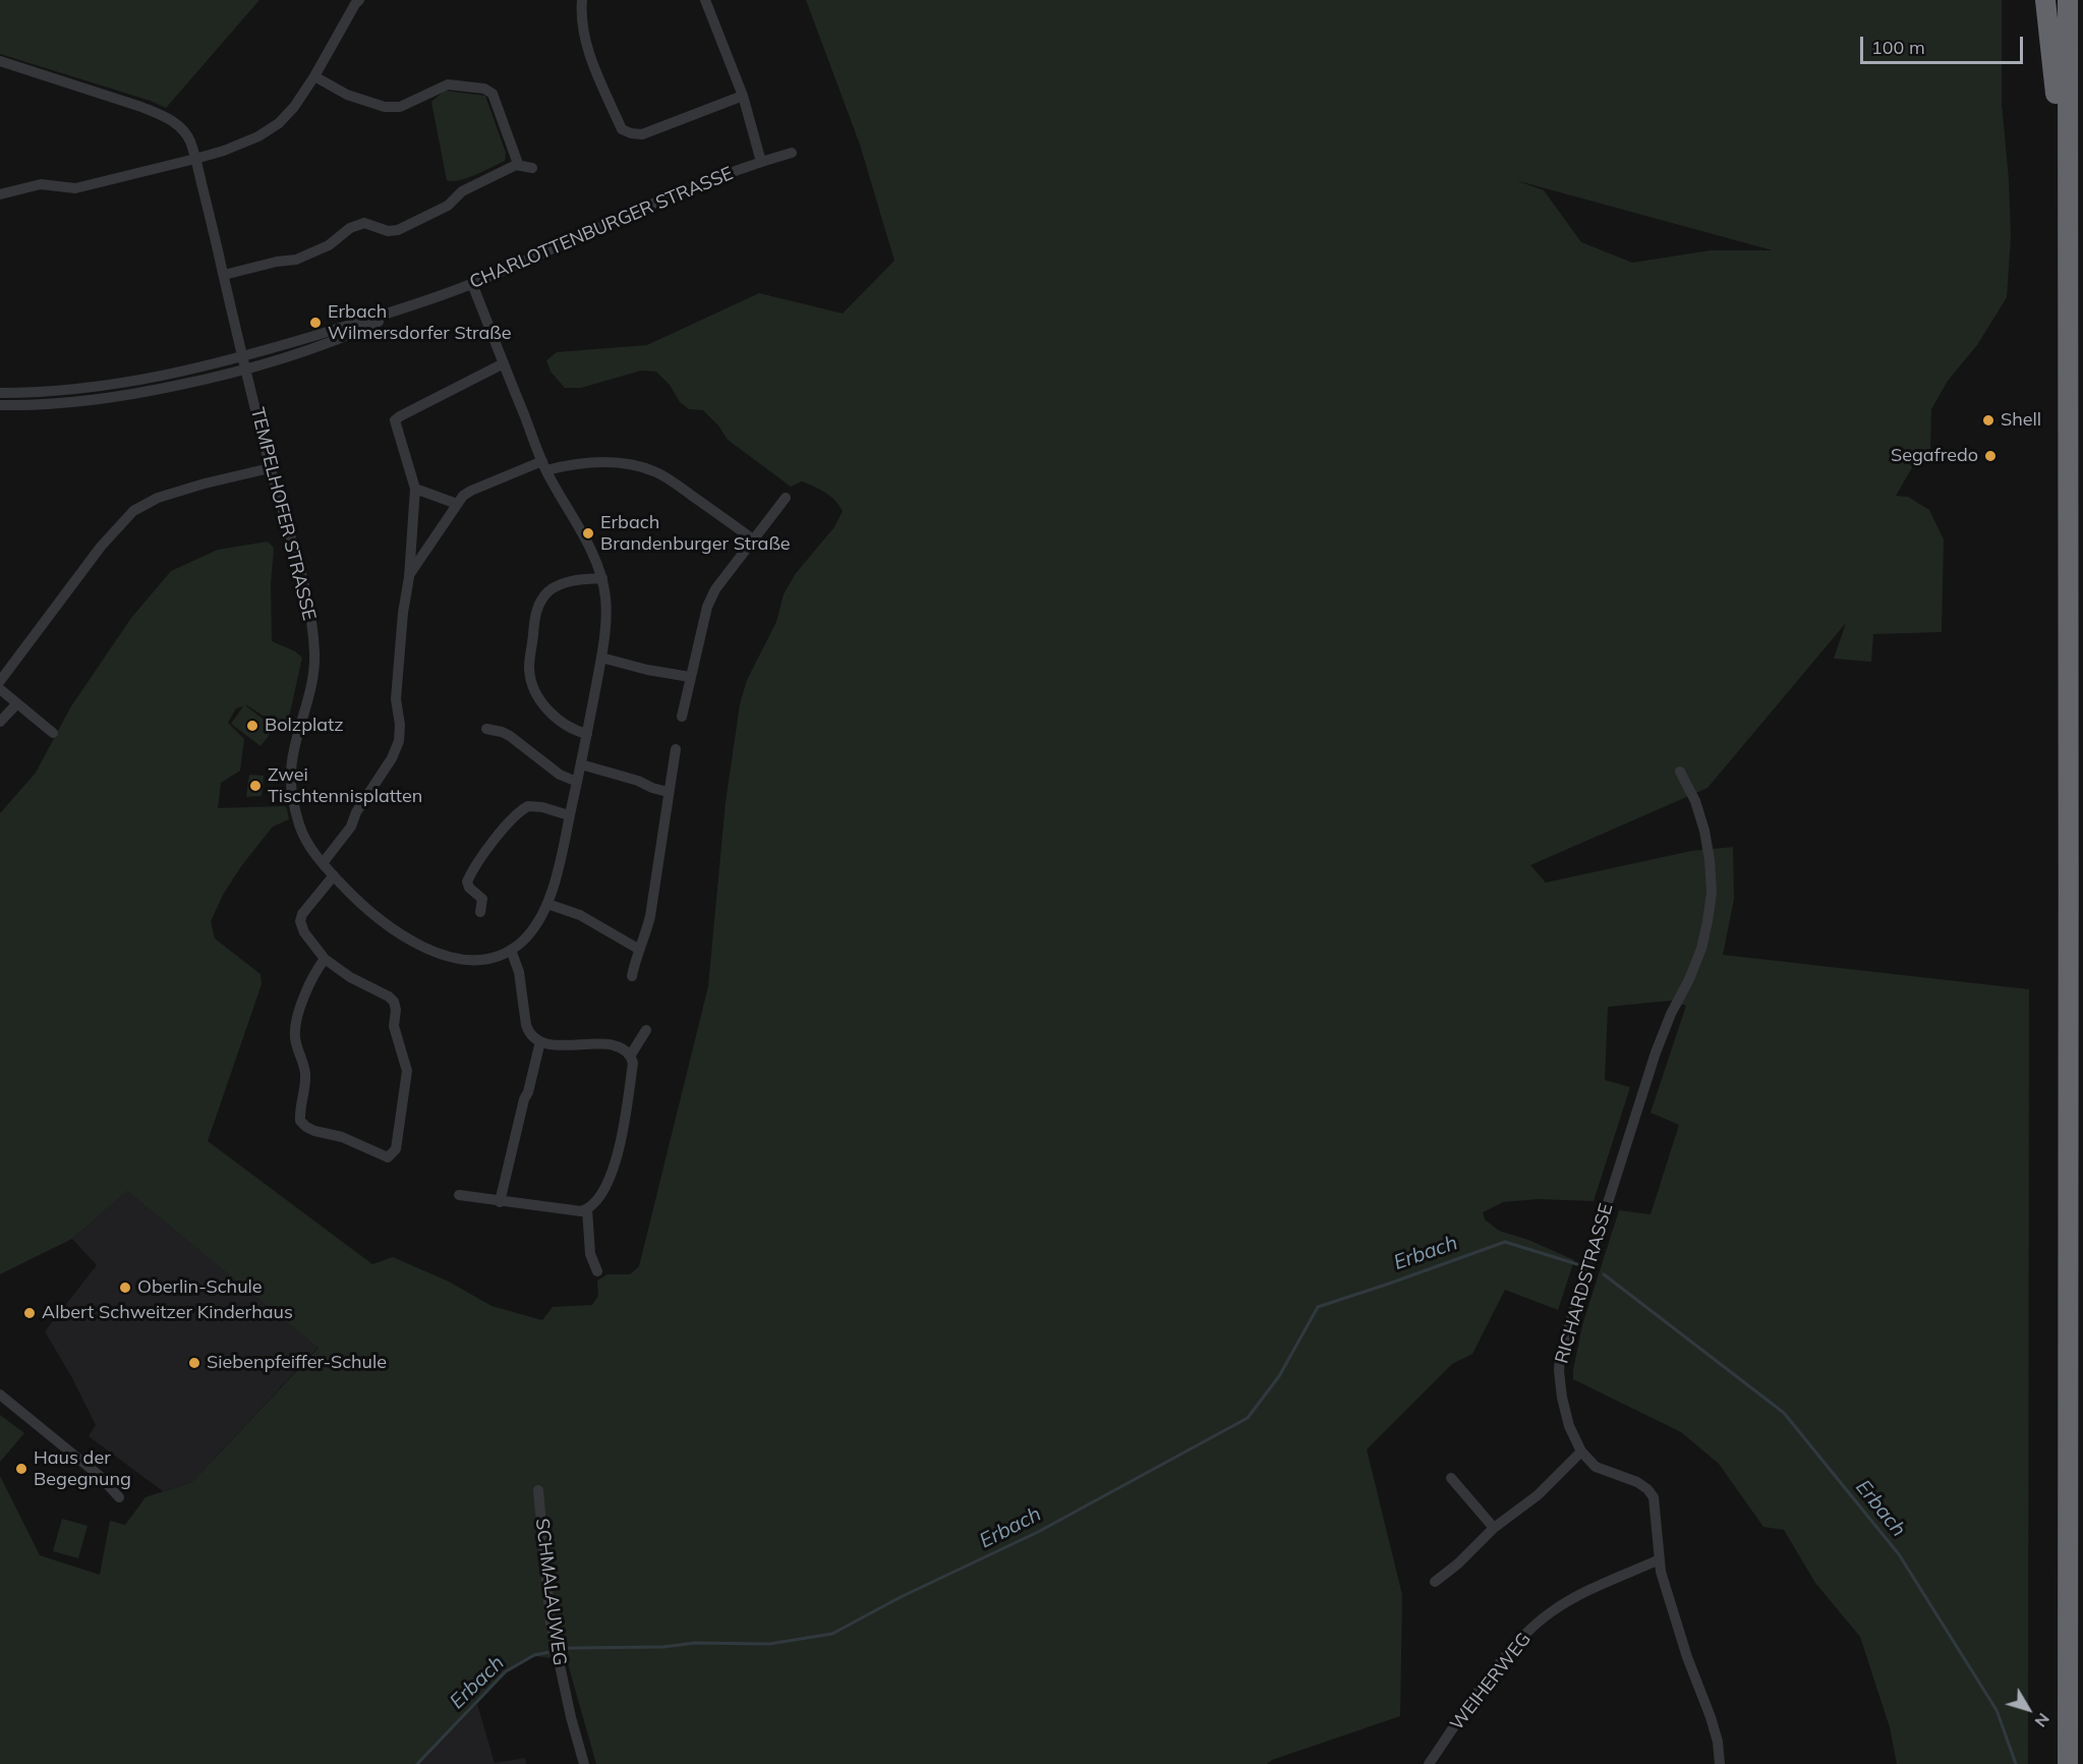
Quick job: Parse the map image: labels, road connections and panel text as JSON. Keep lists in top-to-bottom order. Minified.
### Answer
{"streets":{"street":["CHARLOTTENBURGER STRASSE","TEMPELHOFER STRASSE","RICHARDSTRASSE","SCHMALAUWEG","WEIHERWEG"]},"crossings":[["CHARLOTTENBURGER STRASSE","TEMPELHOFER STRASSE"],["RICHARDSTRASSE","WEIHERWEG"]],"water":["Erbach"],"places":["Erbach Wilmersdorfer Straße","Shell","Segafredo","Erbach Brandenburger Straße","Bolzplatz","Zwei Tischtennisplatten","Oberlin-Schule","Albert Schweitzer Kinderhaus","Siebenpfeiffer-Schule","Haus der Begegnung"],"scale_bar":"100 m","north":"bottom right"}
